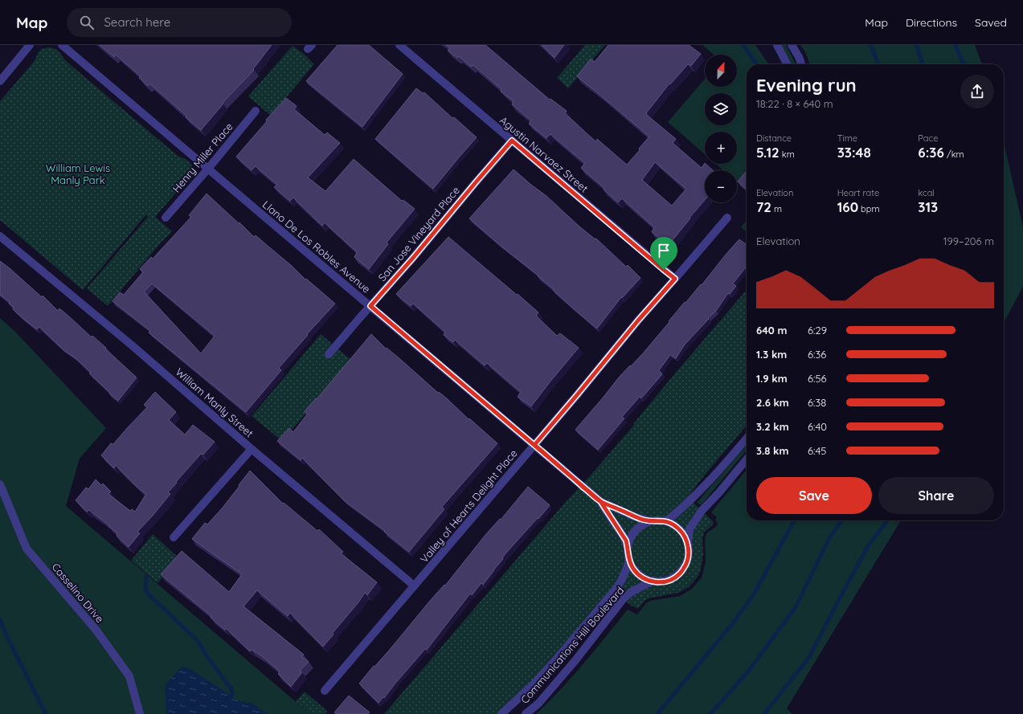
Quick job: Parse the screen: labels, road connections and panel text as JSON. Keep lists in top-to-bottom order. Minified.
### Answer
{"streets":{"street":["Agustin Narvaez Street","Henry Miller Place","San Jose Vineyard Place","Llano De Los Robles Avenue","William Manly Street","Valley of Hearts Delight Place","Casselino Drive","Communications Hill Boulevard"]},"crossings":[["Agustin Narvaez Street","San Jose Vineyard Place"],["Agustin Narvaez Street","Valley of Hearts Delight Place"],["Henry Miller Place","Llano De Los Robles Avenue"],["San Jose Vineyard Place","Llano De Los Robles Avenue"],["Llano De Los Robles Avenue","Valley of Hearts Delight Place"],["Llano De Los Robles Avenue","Communications Hill Boulevard"],["William Manly Street","Valley of Hearts Delight Place"]],"parks":["William Lewis Manly Park"],"north":"top","page":{"header":"Map","search":"Search here","nav":["Map","Directions","Saved"],"map_buttons":["+","−"],"heading":["Evening run","18:22 · 8 × 640 m"],"stats":[["Distance","5.12 km"],["Time","33:48"],["Pace","6:36 /km"],["Elevation","72 m"],["Heart rate","160 bpm"],["kcal","313"]],"chart":["Elevation","199–206 m"],"list":[{"name":"640 m","note":"6:29"},{"name":"1.3 km","note":"6:36"},{"name":"1.9 km","note":"6:56"},{"name":"2.6 km","note":"6:38"},{"name":"3.2 km","note":"6:40"},{"name":"3.8 km","note":"6:45"}],"buttons":["Save","Share"]}}
